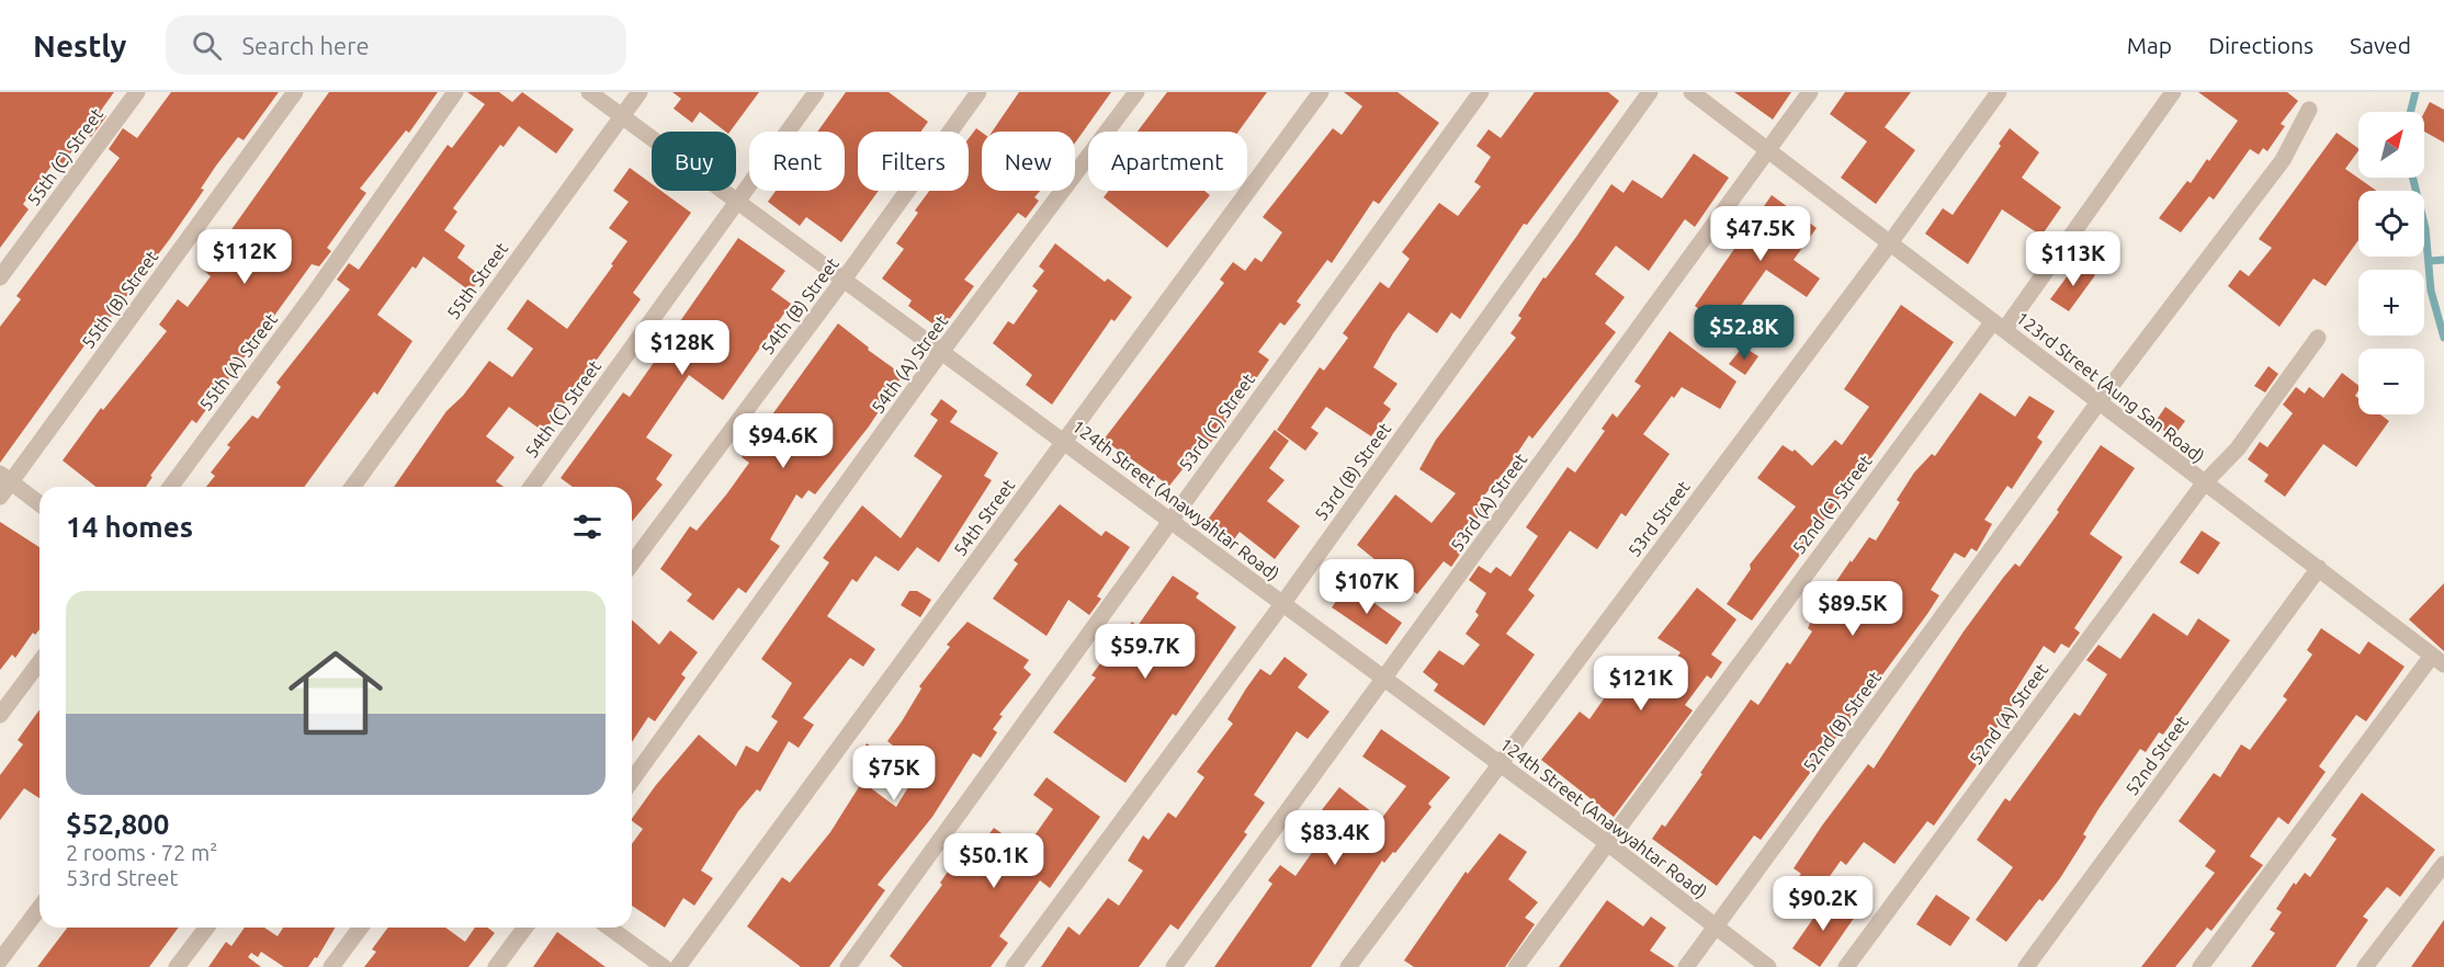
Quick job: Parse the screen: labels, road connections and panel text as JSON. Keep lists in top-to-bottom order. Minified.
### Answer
{"streets":{"street":["55th (C) Street","55th Street","55th (B) Street","54th (B) Street","55th (A) Street","54th (A) Street","123rd Street (Aung San Road)","54th (C) Street","53rd (C) Street","53rd (B) Street","124th Street (Anawyahtar Road)","53rd (A) Street","52nd (C) Street","54th Street","53rd Street","52nd (A) Street","52nd (B) Street","52nd Street"]},"crossings":[["55th Street","124th Street (Anawyahtar Road)"],["54th (B) Street","124th Street (Anawyahtar Road)"],["54th (A) Street","124th Street (Anawyahtar Road)"],["123rd Street (Aung San Road)","53rd (A) Street"],["123rd Street (Aung San Road)","52nd (C) Street"],["123rd Street (Aung San Road)","53rd Street"],["123rd Street (Aung San Road)","52nd (A) Street"],["123rd Street (Aung San Road)","52nd (B) Street"],["123rd Street (Aung San Road)","52nd Street"],["54th (C) Street","124th Street (Anawyahtar Road)"],["53rd (C) Street","124th Street (Anawyahtar Road)"],["53rd (B) Street","124th Street (Anawyahtar Road)"],["124th Street (Anawyahtar Road)","53rd (A) Street"],["124th Street (Anawyahtar Road)","52nd (C) Street"],["124th Street (Anawyahtar Road)","54th Street"],["124th Street (Anawyahtar Road)","53rd Street"],["124th Street (Anawyahtar Road)","52nd (B) Street"]],"north":"top right","page":{"header":"Nestly","search":"Search here","nav":["Map","Directions","Saved"],"map_buttons":["+","−"],"chip":["Buy","Rent","Filters","New","Apartment"],"price":["$47.5K","$112K","$113K","$52.8K","$128K","$94.6K","$107K","$89.5K","$59.7K","$121K","$75K","$83.4K","$50.1K","$90.2K"],"heading":"14 homes","list":[{"name":"$52,800","note":"2 rooms · 72 m² · 53rd Street"}]}}
